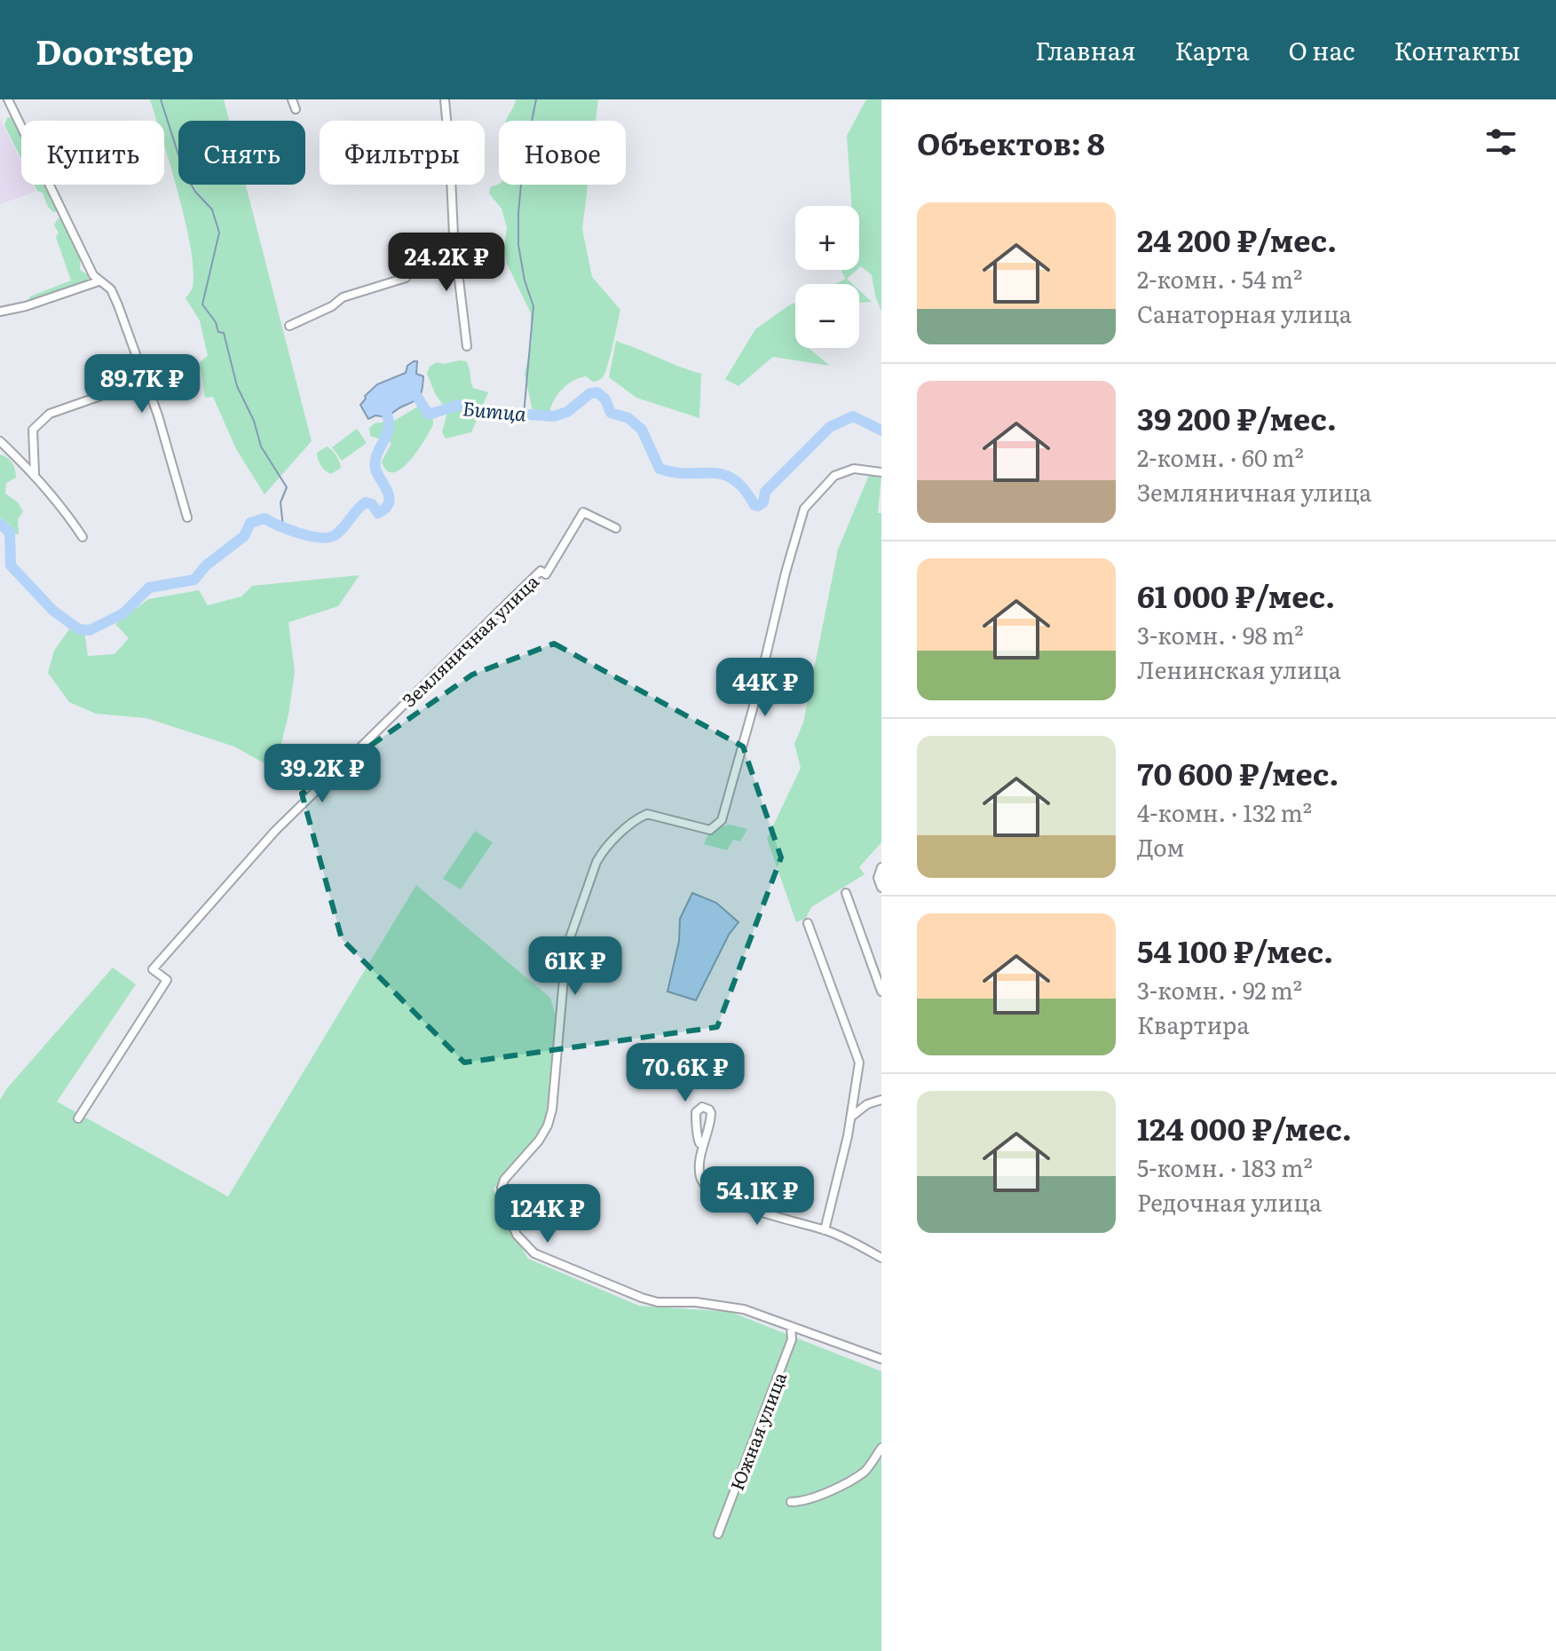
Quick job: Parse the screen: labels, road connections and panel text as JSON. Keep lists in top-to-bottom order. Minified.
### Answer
{"streets":{"street":["Земляничная улица","Южная улица"]},"water":["Битца"],"page":{"header":"Doorstep","nav":["Главная","Карта","О нас","Контакты"],"heading":"Объектов: 8","chip":["Купить","Снять","Фильтры","Новое"],"list":[{"name":"24 200 ₽/мес.","note":"2-комн. · 54 m² · Санаторная улица"},{"name":"39 200 ₽/мес.","note":"2-комн. · 60 m² · Земляничная улица"},{"name":"61 000 ₽/мес.","note":"3-комн. · 98 m² · Ленинская улица"},{"name":"70 600 ₽/мес.","note":"4-комн. · 132 m² · Дом"},{"name":"54 100 ₽/мес.","note":"3-комн. · 92 m² · Квартира"},{"name":"124 000 ₽/мес.","note":"5-комн. · 183 m² · Редочная улица"}],"map_buttons":["+","−"],"price":["24.2K ₽","89.7K ₽","44K ₽","39.2K ₽","61K ₽","70.6K ₽","54.1K ₽","124K ₽"]}}
